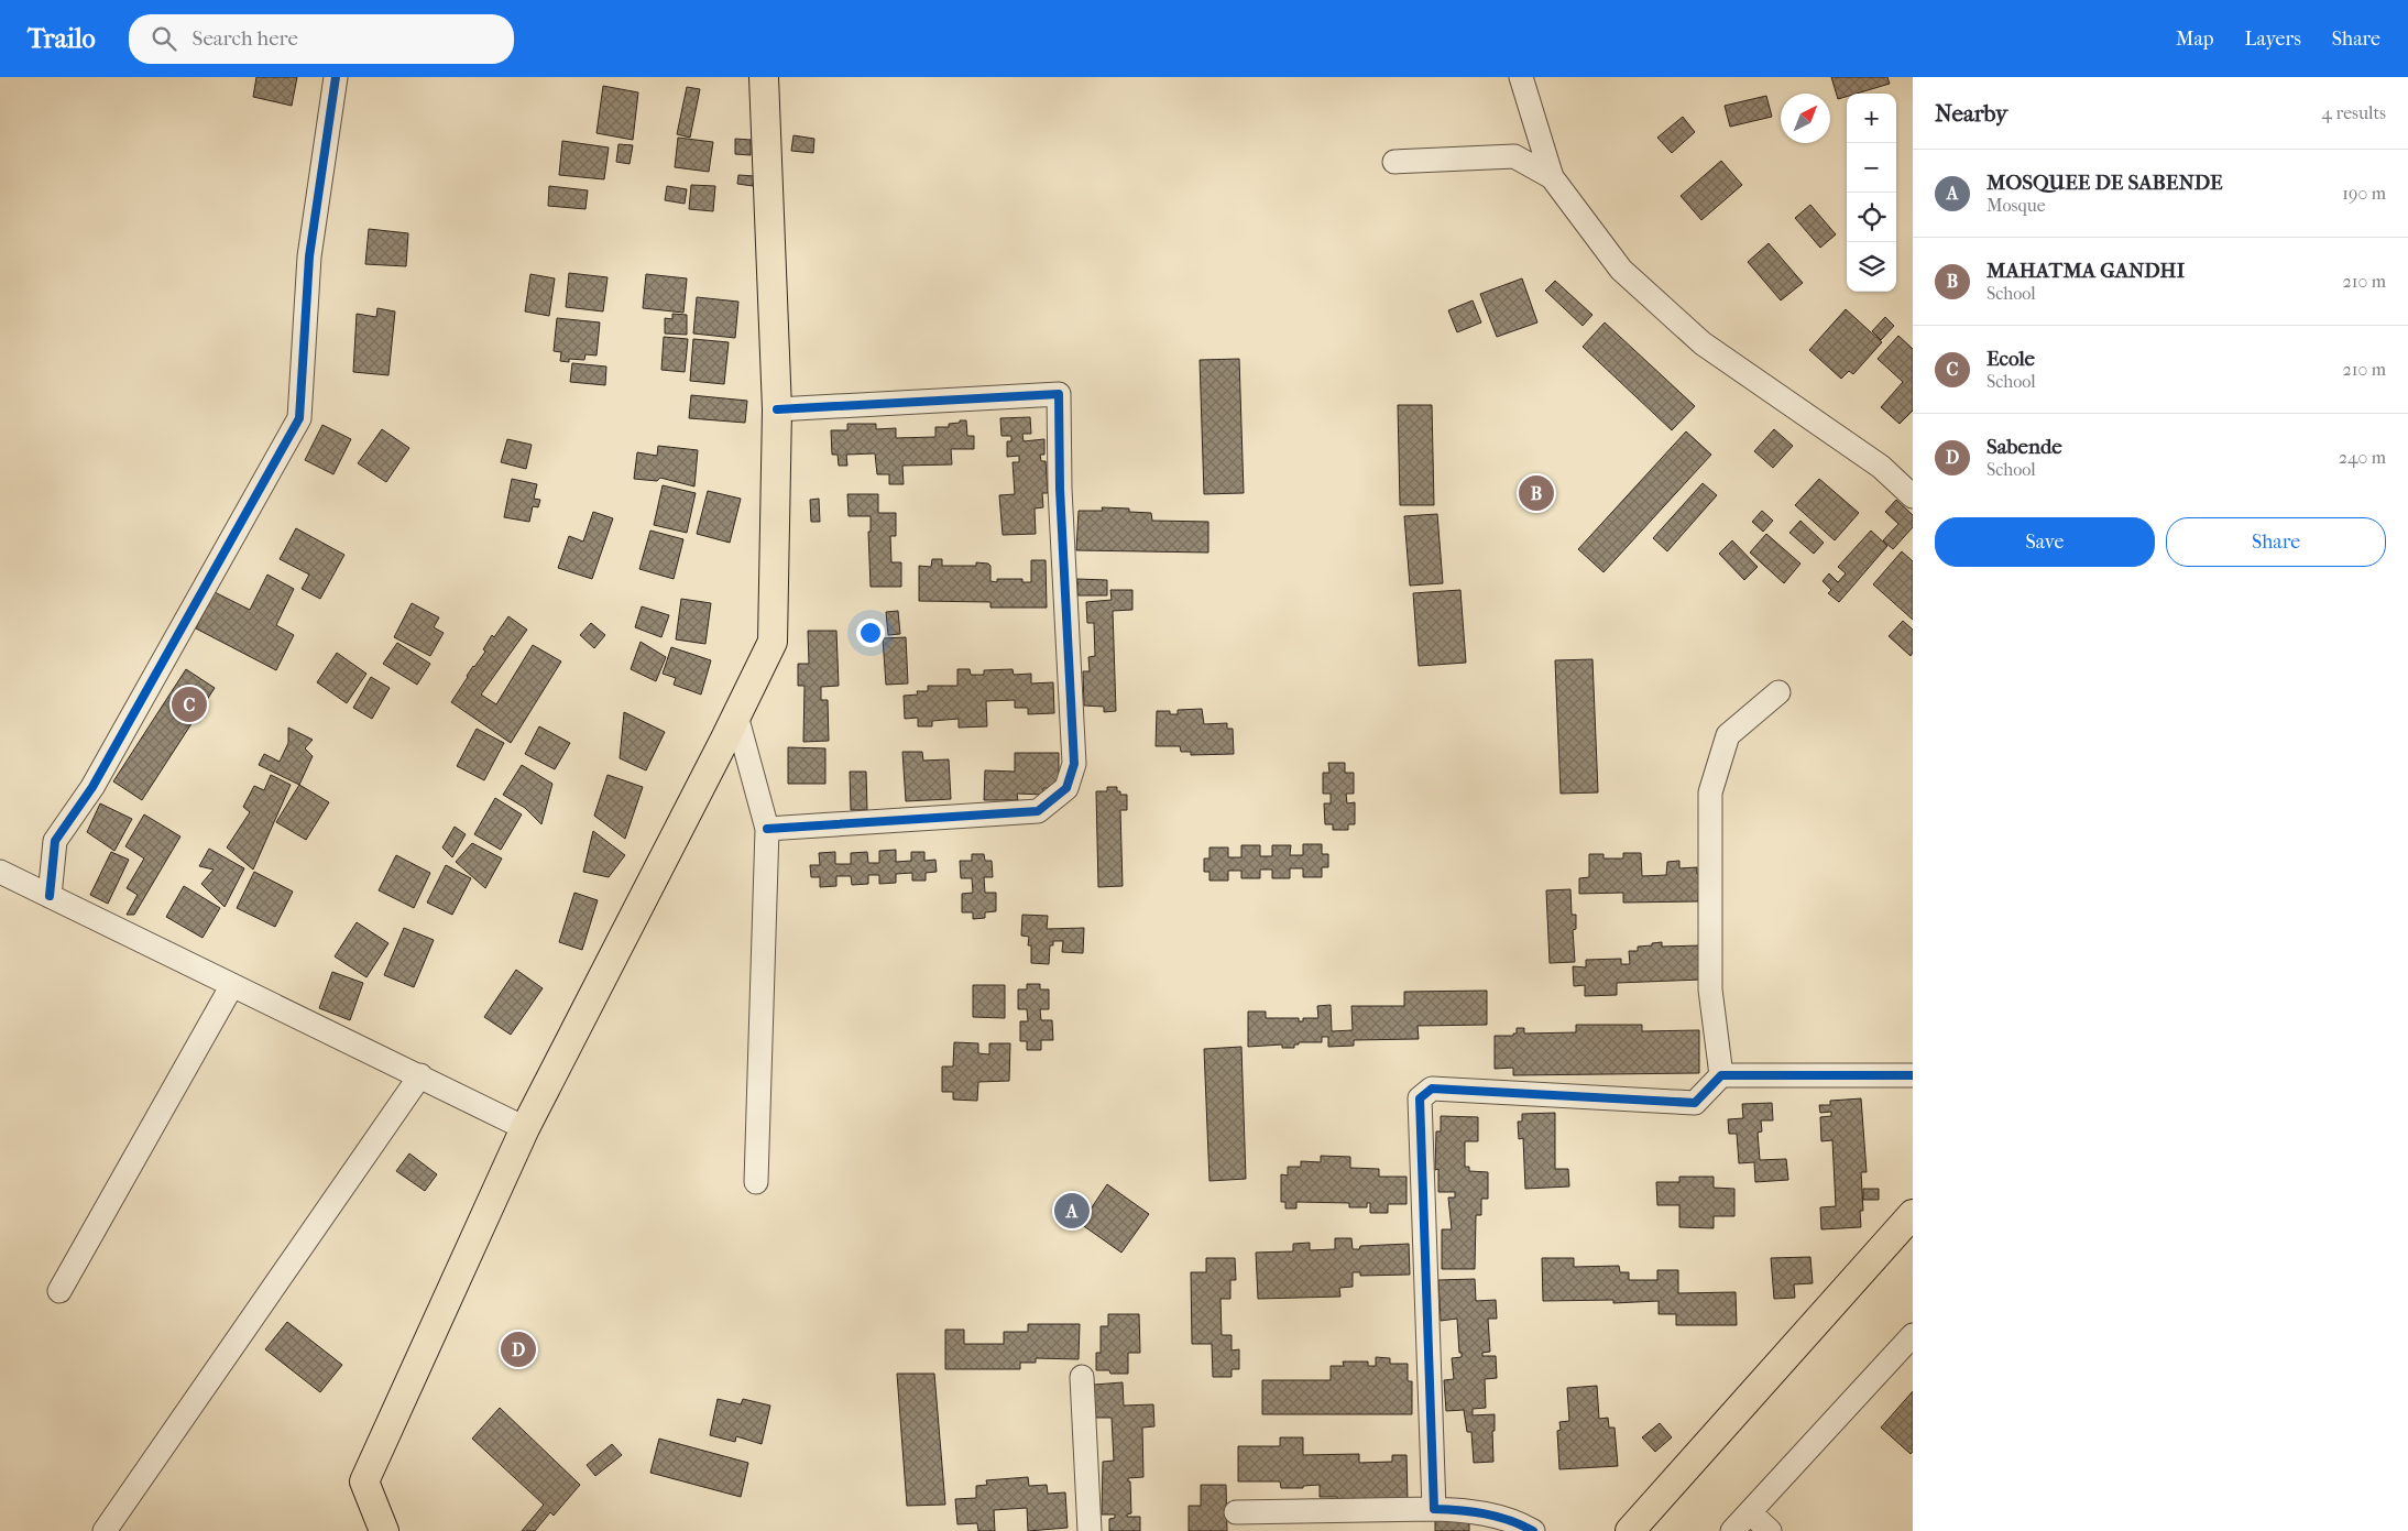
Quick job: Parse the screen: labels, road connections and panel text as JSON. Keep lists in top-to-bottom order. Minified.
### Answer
{"north":"top right","page":{"header":"Trailo","search":"Search here","nav":["Map","Layers","Share"],"heading":["Nearby","4 results"],"map_buttons":["+","−"],"list":[{"mark":"A","name":"MOSQUEE DE SABENDE","note":"Mosque","value":"190 m"},{"mark":"B","name":"MAHATMA GANDHI","note":"School","value":"210 m"},{"mark":"C","name":"Ecole","note":"School","value":"210 m"},{"mark":"D","name":"Sabende","note":"School","value":"240 m"}],"pins":["B","C","A","D"],"buttons":["Save","Share"]}}
